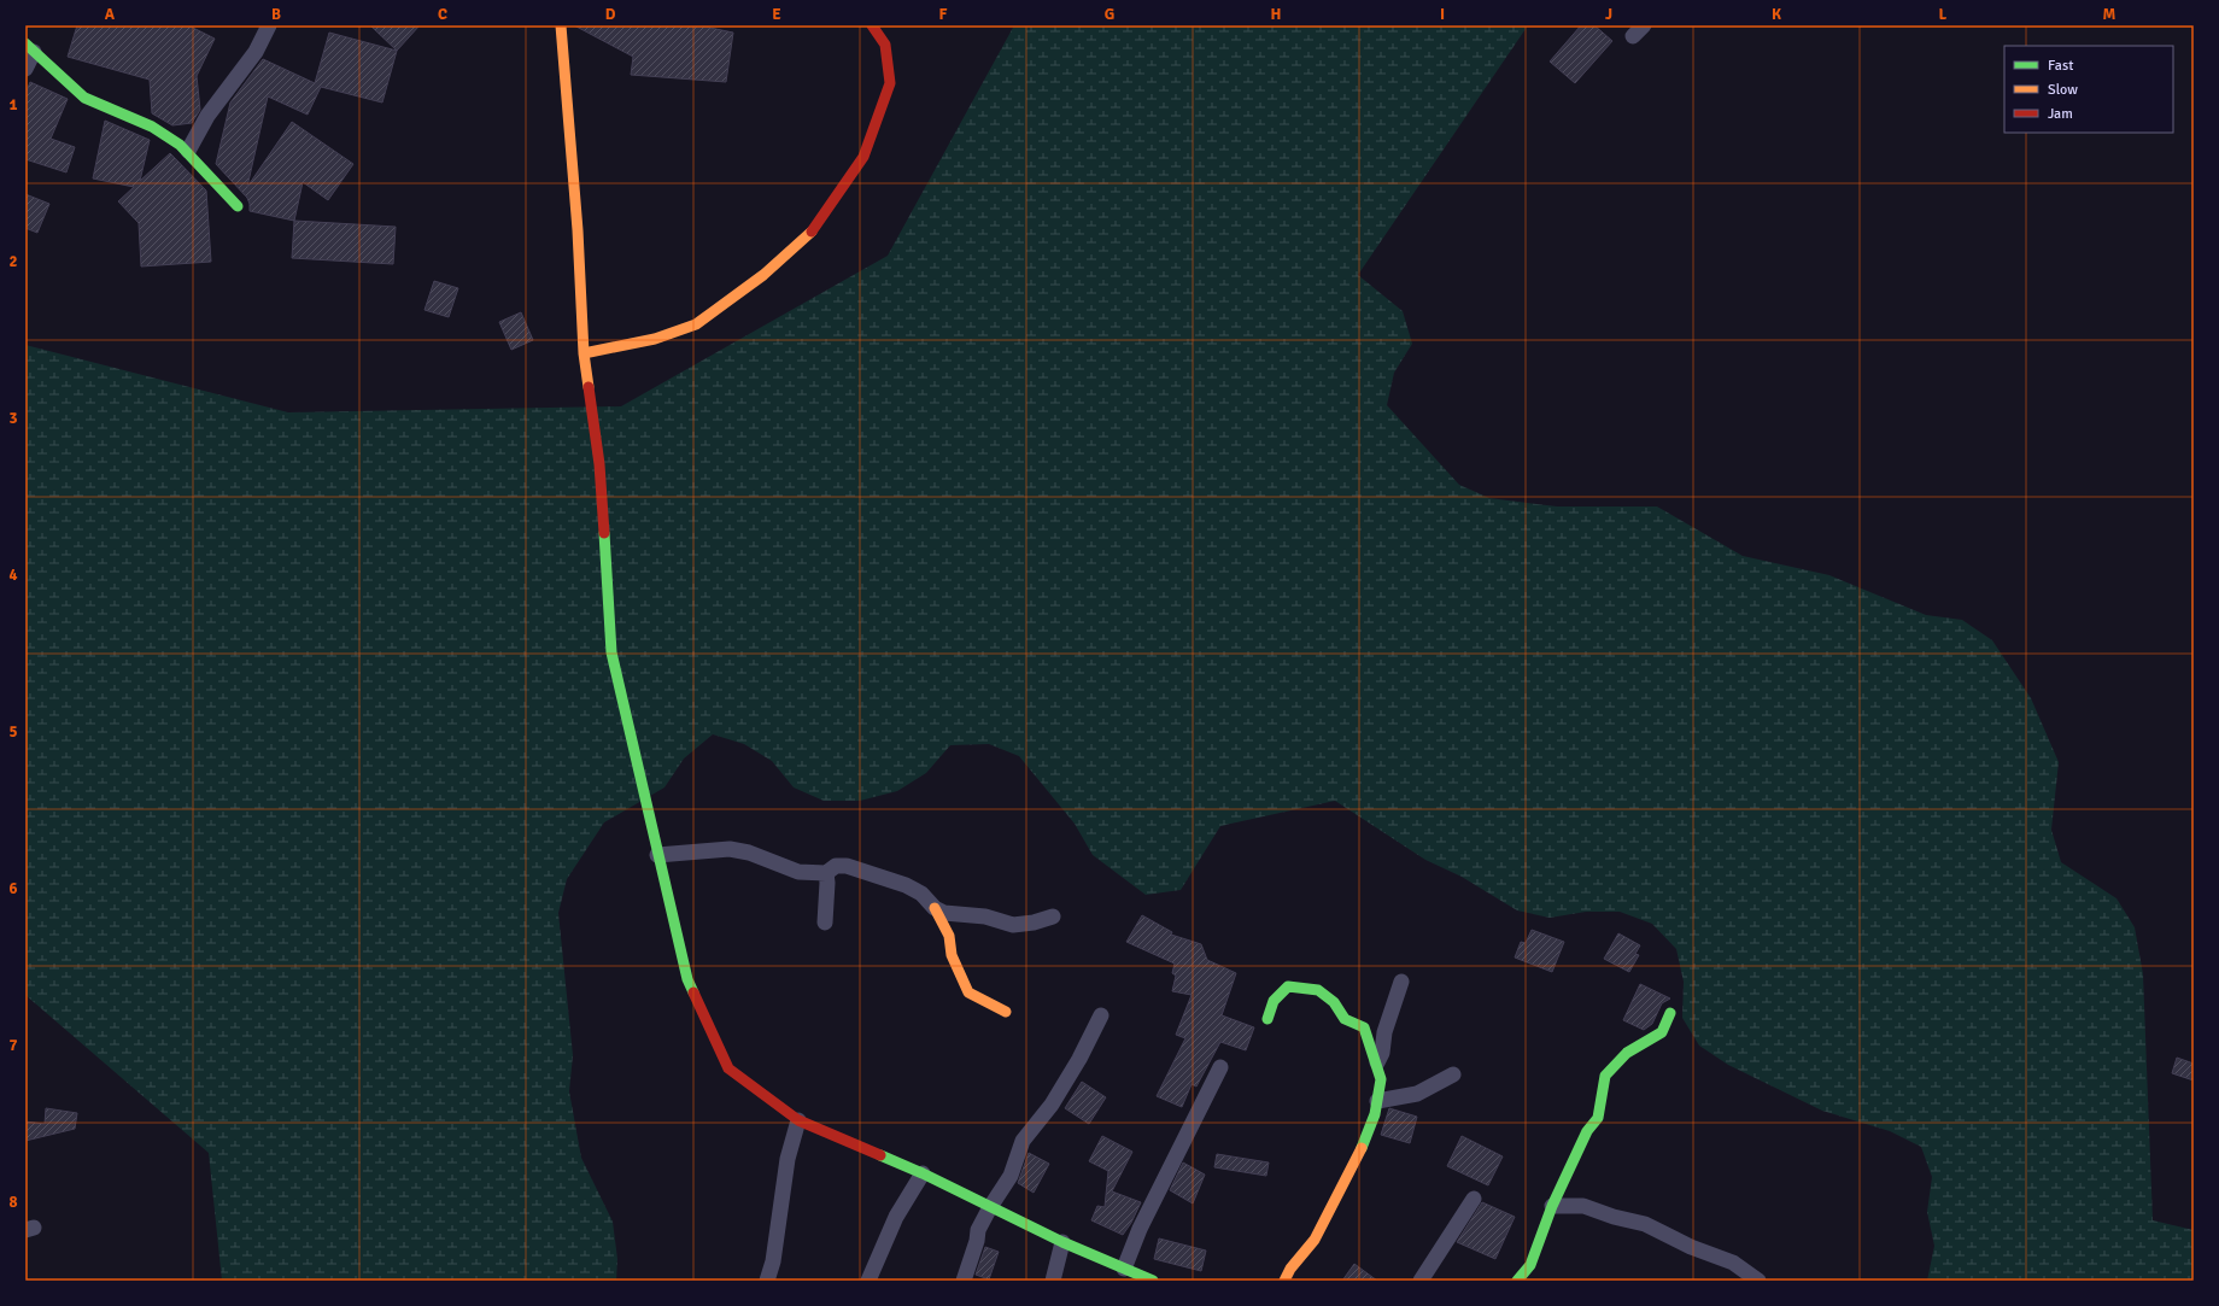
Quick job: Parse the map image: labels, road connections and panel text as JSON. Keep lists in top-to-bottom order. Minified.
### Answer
{"legend":["Fast","Slow","Jam"],"grid":{"columns":["A","B","C","D","E","F","G","H","I","J","K","L","M"],"rows":["1","2","3","4","5","6","7","8"]}}
